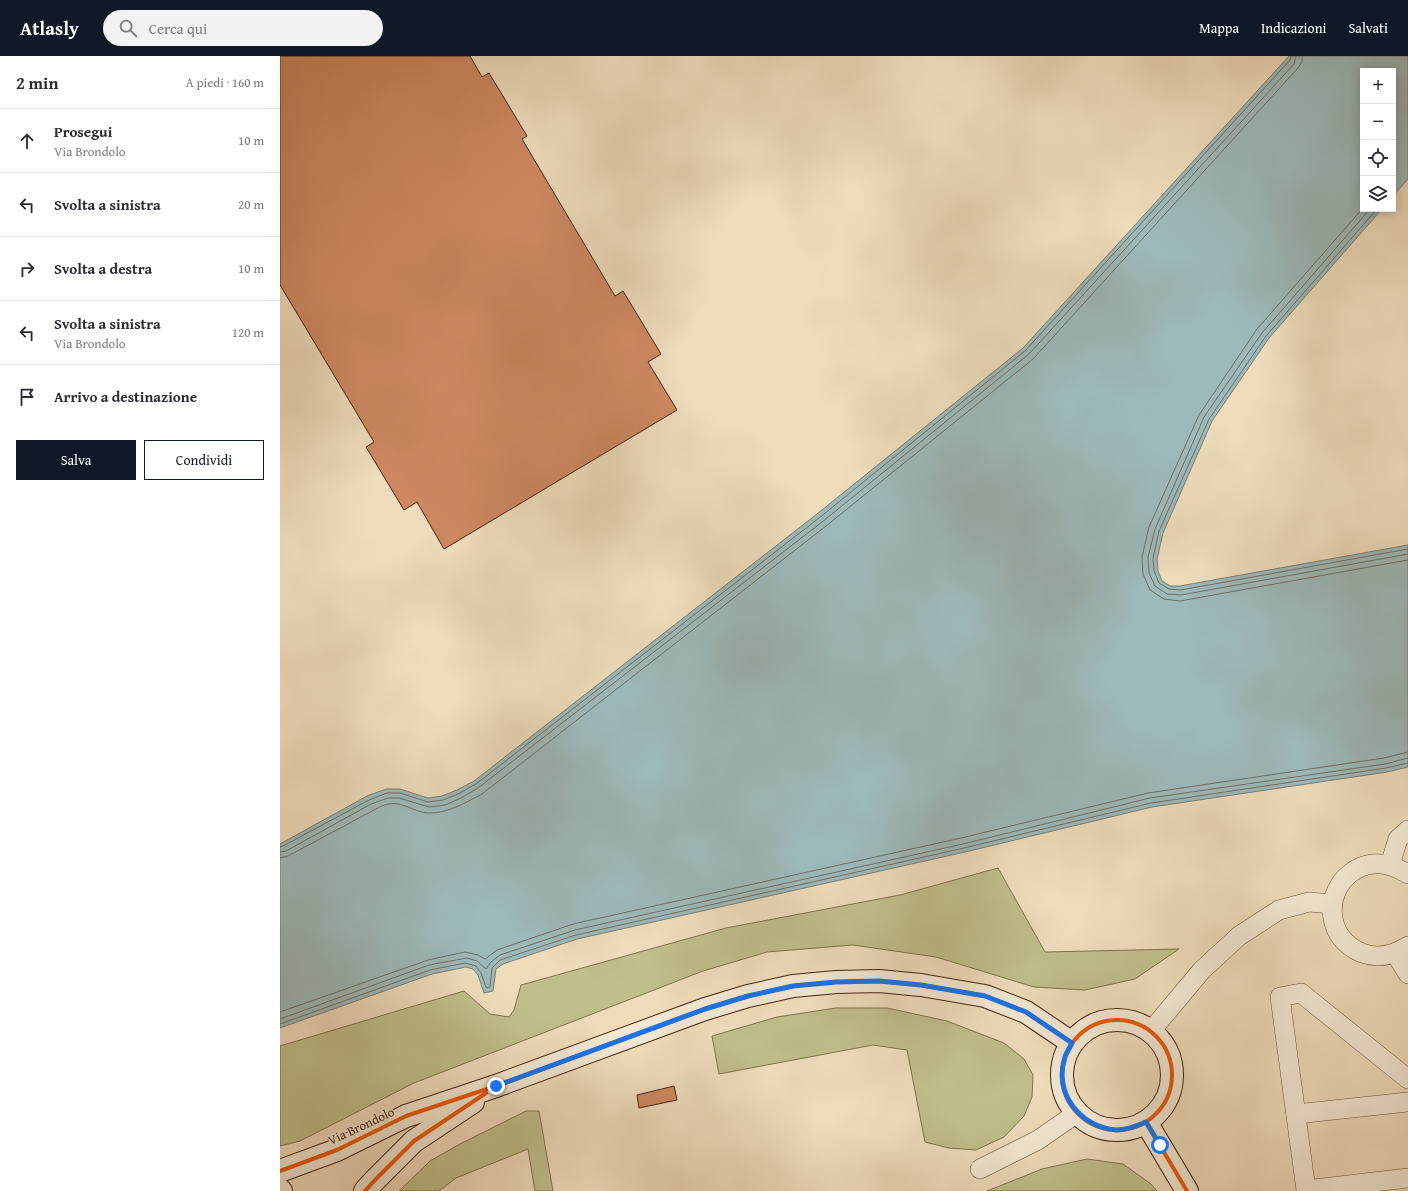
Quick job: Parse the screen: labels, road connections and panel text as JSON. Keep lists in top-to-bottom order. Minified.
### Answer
{"streets":{"main road":["Via Brondolo"]},"page":{"header":"Atlasly","search":"Cerca qui","nav":["Mappa","Indicazioni","Salvati"],"heading":["2 min","A piedi · 160 m"],"map_buttons":["+","−"],"list":[["Prosegui","Via Brondolo","10 m"],["Svolta a sinistra","20 m"],["Svolta a destra","10 m"],["Svolta a sinistra","Via Brondolo","120 m"],"Arrivo a destinazione"],"buttons":["Salva","Condividi"]}}
